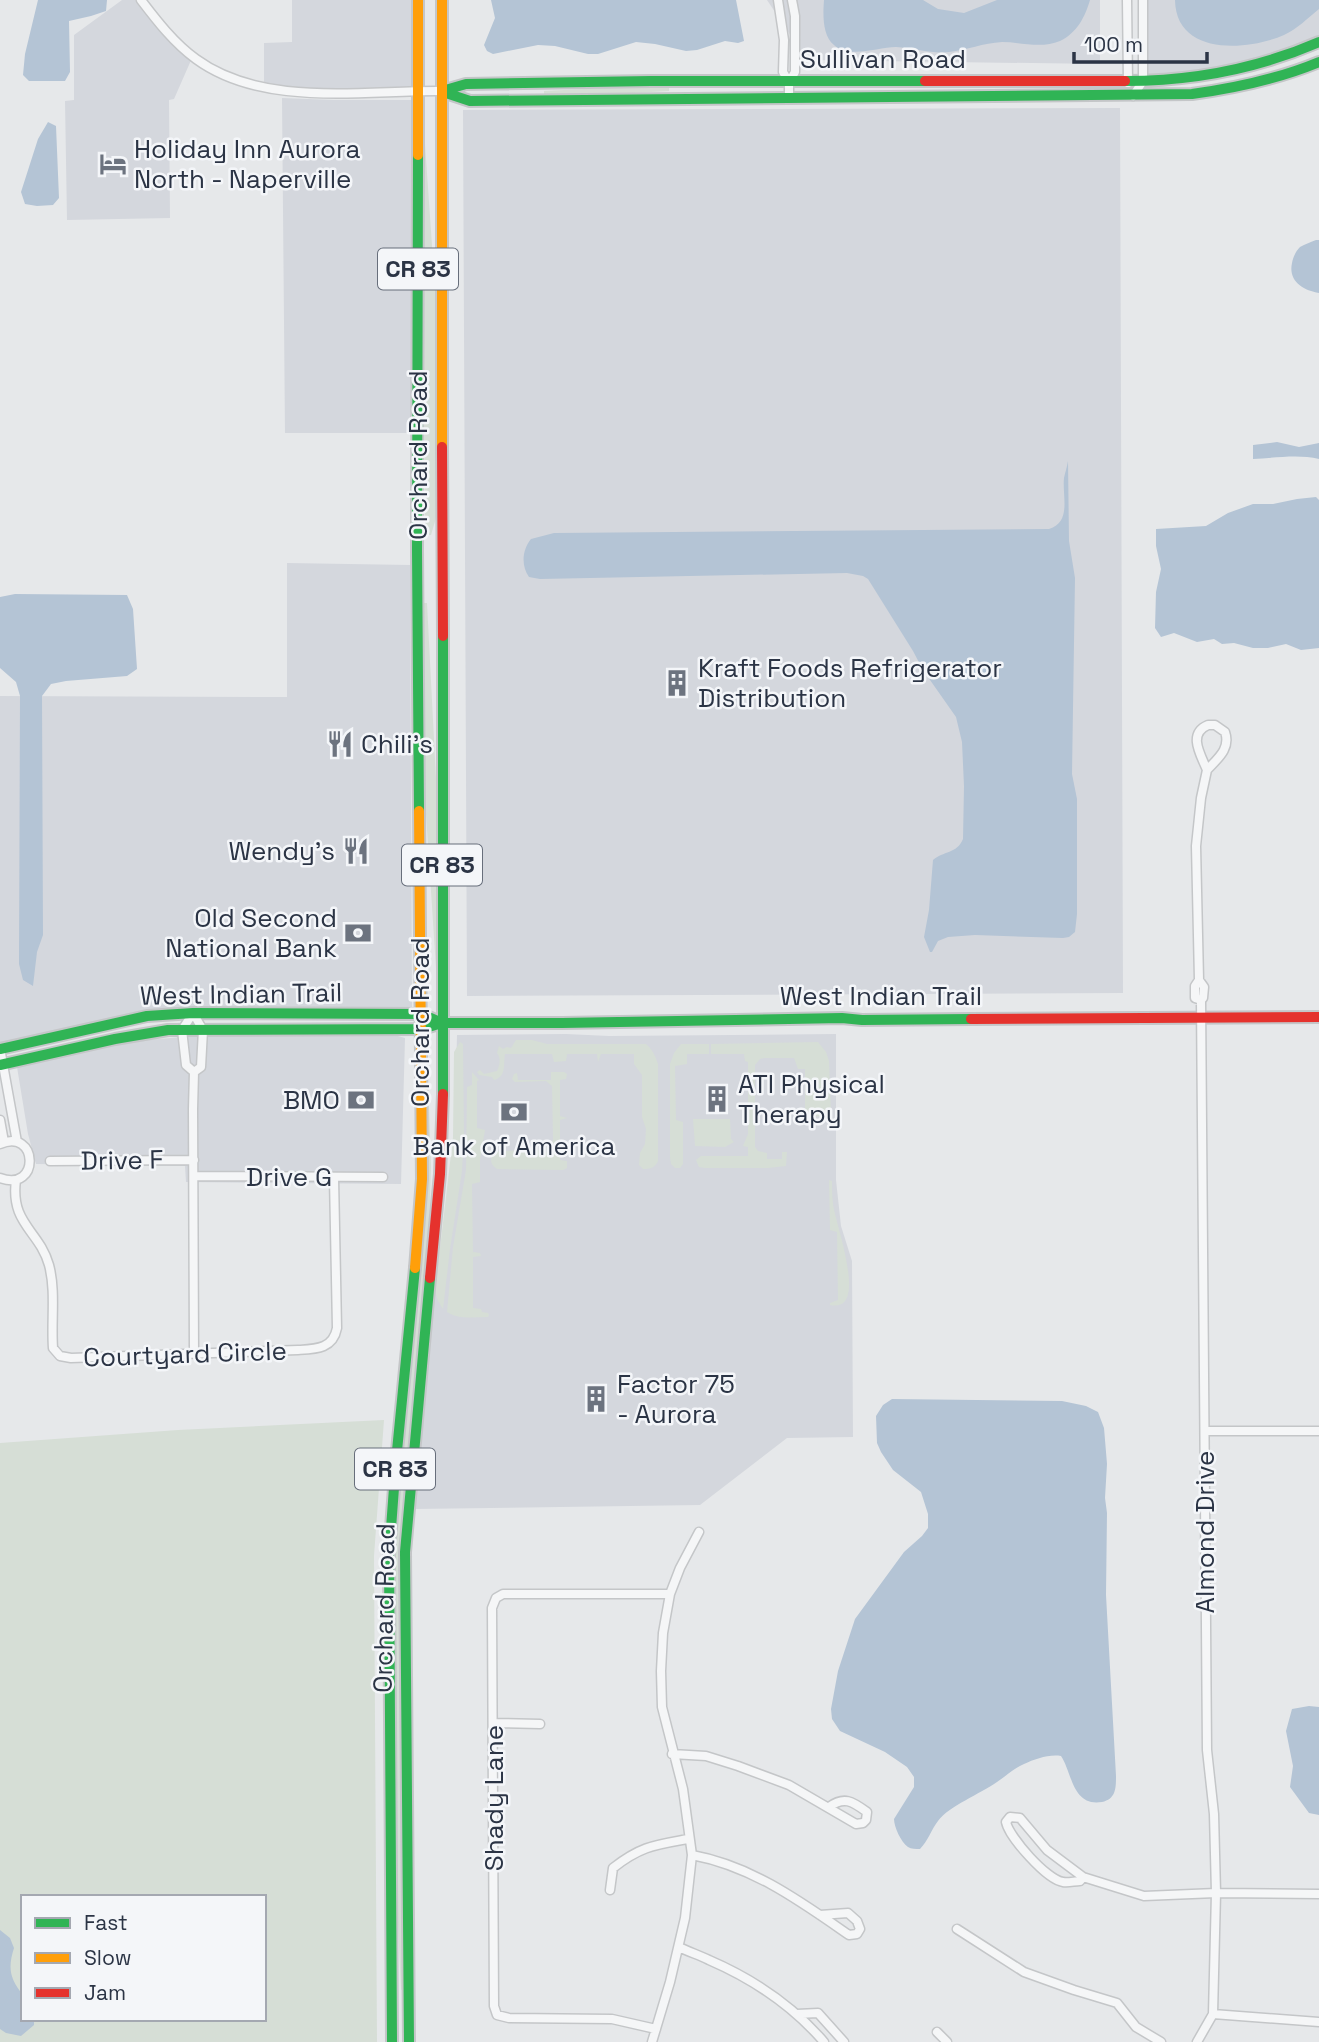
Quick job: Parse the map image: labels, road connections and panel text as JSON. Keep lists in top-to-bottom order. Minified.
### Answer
{"streets":{"main road":["Sullivan Road","CR 83","Orchard Road","West Indian Trail"],"street":["Drive F","Drive G","Courtyard Circle","Almond Drive","Shady Lane"]},"crossings":[["Sullivan Road","Orchard Road"],["Orchard Road","West Indian Trail"],["West Indian Trail","Almond Drive"],["Drive G","Courtyard Circle"]],"places":{"hotel":["Holiday Inn Aurora North - Naperville"],"building":["Kraft Foods Refrigerator Distribution","ATI Physical Therapy","Factor 75 - Aurora"],"restaurant":["Chili's","Wendy's"],"bank":["Old Second National Bank","BMO","Bank of America"]},"legend":["Fast","Slow","Jam"],"scale_bar":"100 m"}
